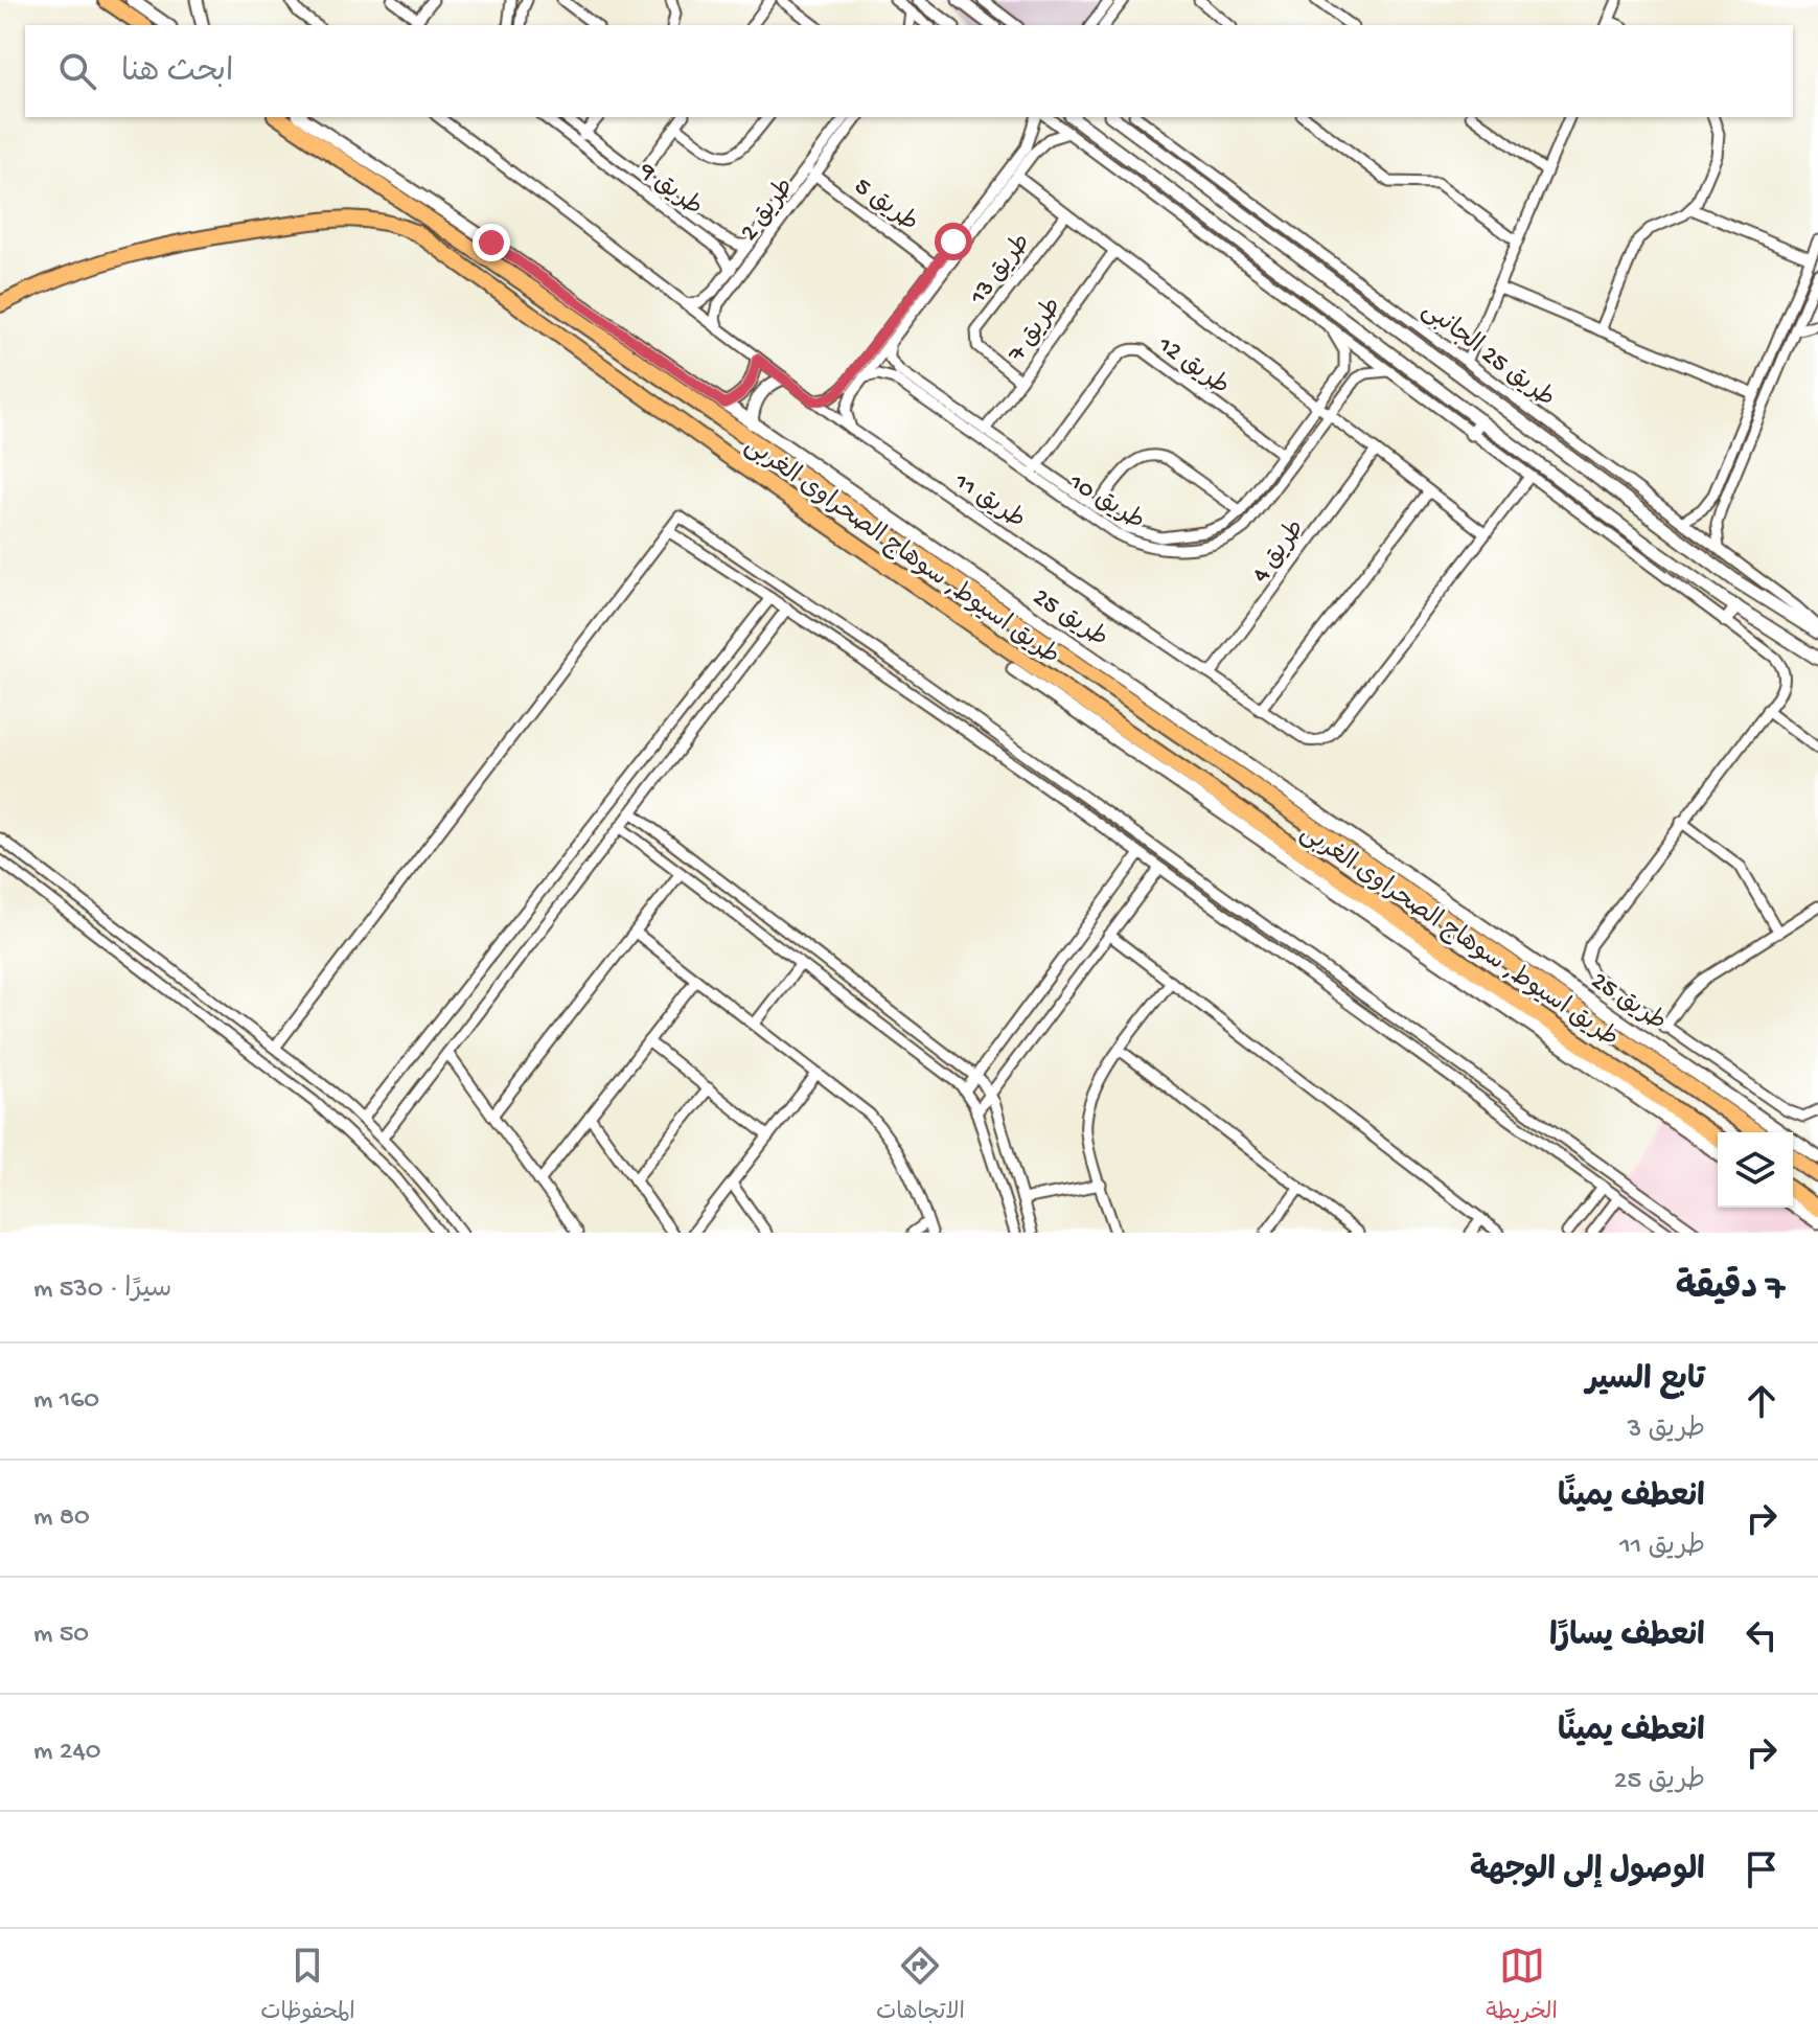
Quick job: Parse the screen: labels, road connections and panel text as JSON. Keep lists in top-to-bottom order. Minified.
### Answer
{"streets":{"main road":["طريق اسيوط, سوهاج الصحراوى الغربى"],"street":["طريق 9","طريق 5","طريق 2","طريق 13","طريق 7","طريق 25 الجانبى","طريق 12","طريق 11","طريق 10","طريق 4","طريق 25"]},"crossings":[["طريق 9","طريق 2"],["طريق 5","طريق 2"],["طريق 2","طريق 11"],["طريق 13","طريق 7"],["طريق 7","طريق 10"],["طريق 12","طريق 10"],["طريق 11","طريق 4"],["طريق اسيوط, سوهاج الصحراوى الغربى","طريق 25"]],"page":{"search":"ابحث هنا","heading":["7 دقيقة","سيرًا · 530 m"],"list":[["تابع السير","طريق 3","160 m"],["انعطف يمينًا","طريق 11","80 m"],["انعطف يسارًا","50 m"],["انعطف يمينًا","طريق 25","240 m"],"الوصول إلى الوجهة"],"nav":["الخريطة","الاتجاهات","المحفوظات"]}}
